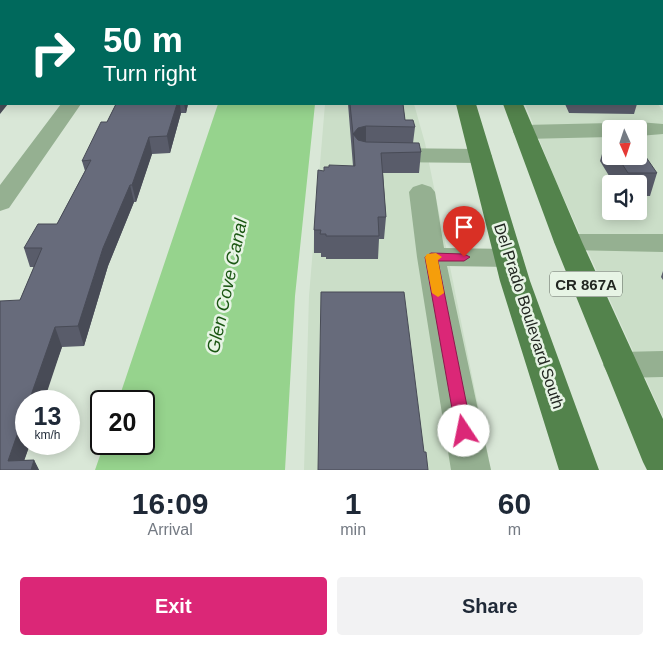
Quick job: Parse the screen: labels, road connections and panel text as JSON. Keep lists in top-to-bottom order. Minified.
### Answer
{"streets":{"main road":["CR 867A","Del Prado Boulevard South"]},"water":["Glen Cove Canal"],"north":"bottom","page":{"turn":["50 m","Turn right"],"speed":"13 km/h","limit":"20","eta":["16:09","Arrival","1","min","60","m"],"buttons":["Exit","Share"]}}
